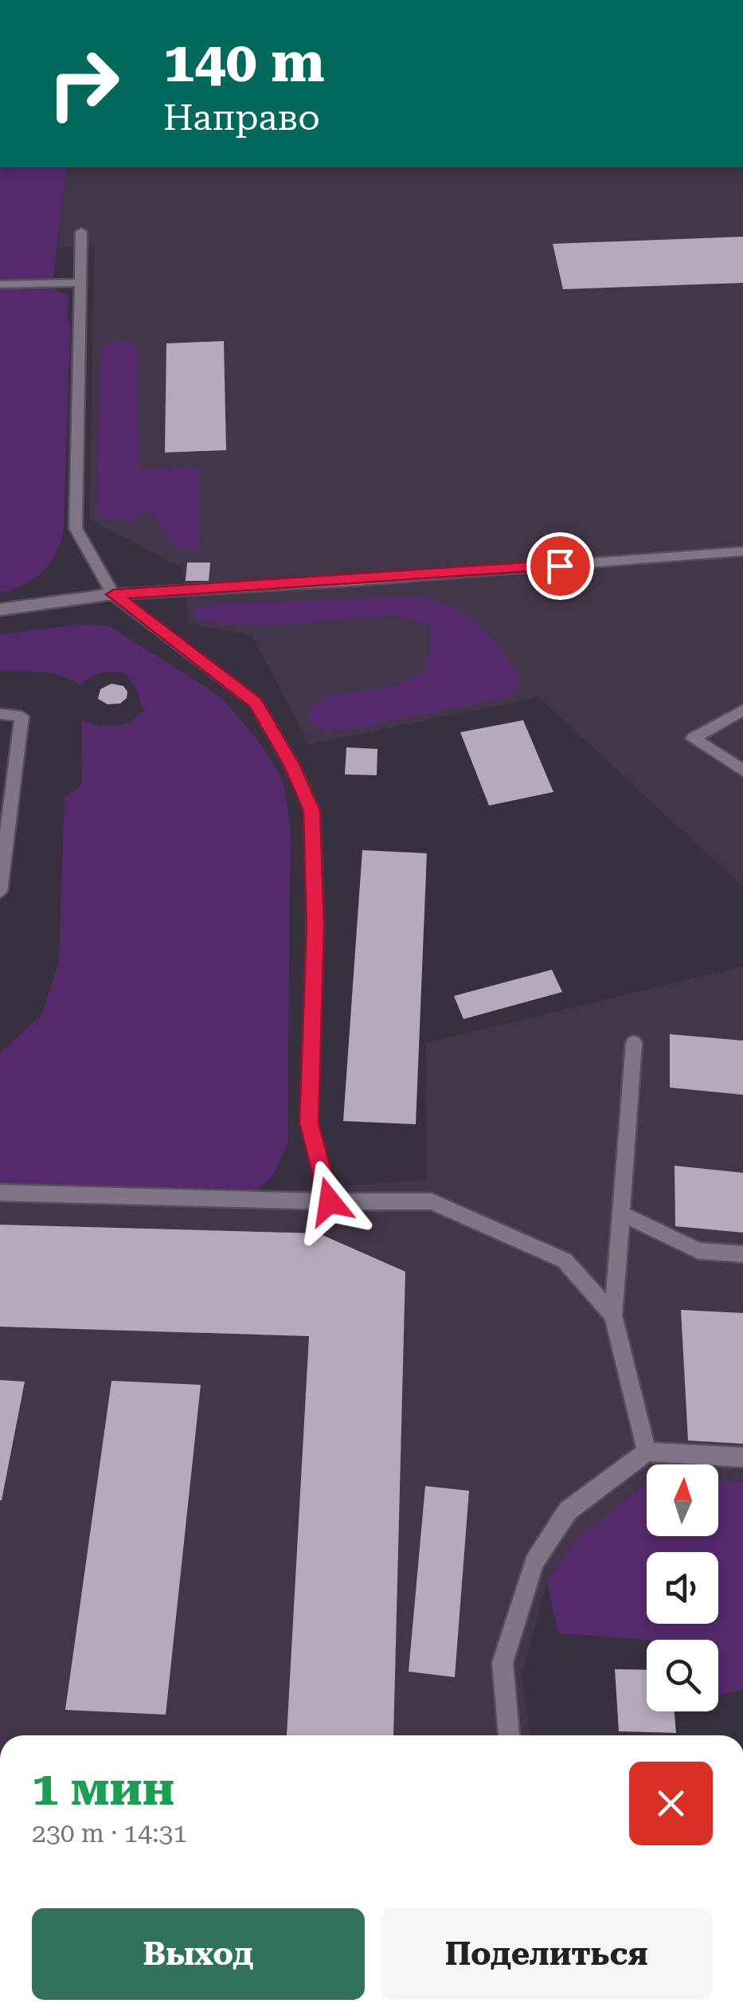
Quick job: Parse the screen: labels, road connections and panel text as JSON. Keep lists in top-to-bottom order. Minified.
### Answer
{"north":"top","page":{"turn":["140 m","Направо"],"heading":["1 мин","230 m · 14:31"],"buttons":["Выход","Поделиться"]}}
